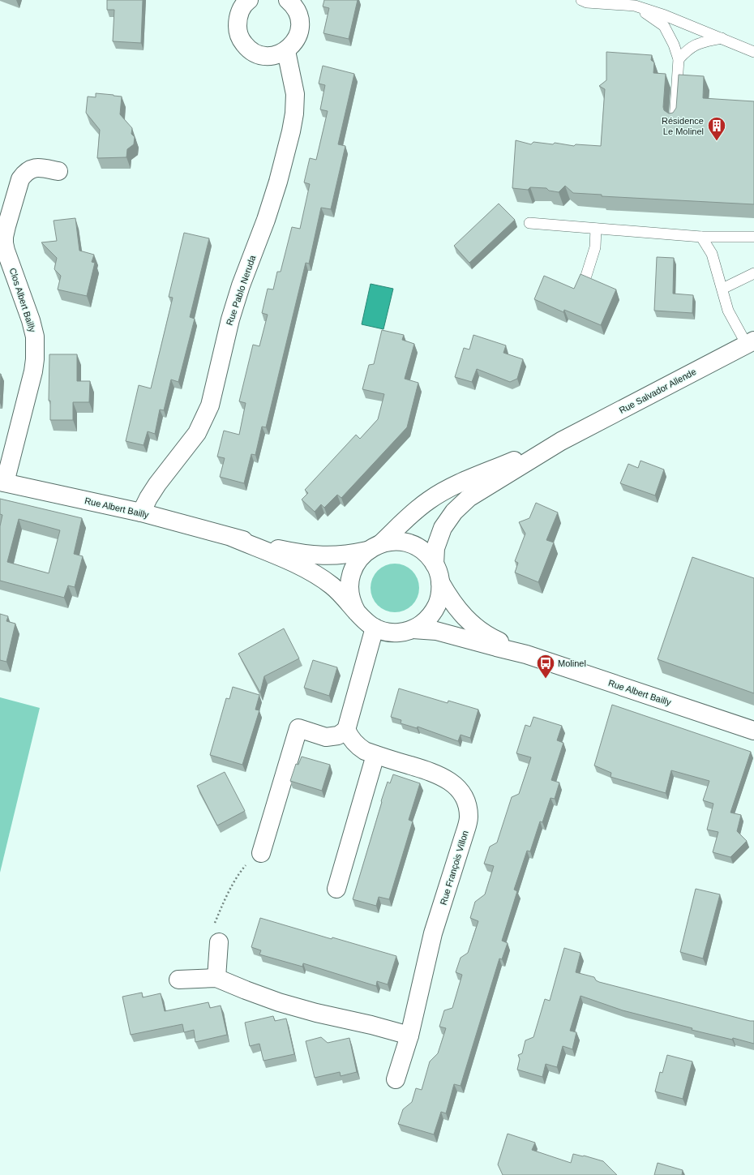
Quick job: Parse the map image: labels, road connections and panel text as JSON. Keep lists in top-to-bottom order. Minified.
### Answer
{"streets":{"street":["Rue Pablo Neruda","Clos Albert Bailly","Rue Salvador Allende","Rue Albert Bailly","Rue François Villon"]},"crossings":[["Rue Pablo Neruda","Rue Albert Bailly"],["Clos Albert Bailly","Rue Albert Bailly"]],"places":{"building":["Résidence Le Molinel"],"bus stop":["Molinel"]}}
